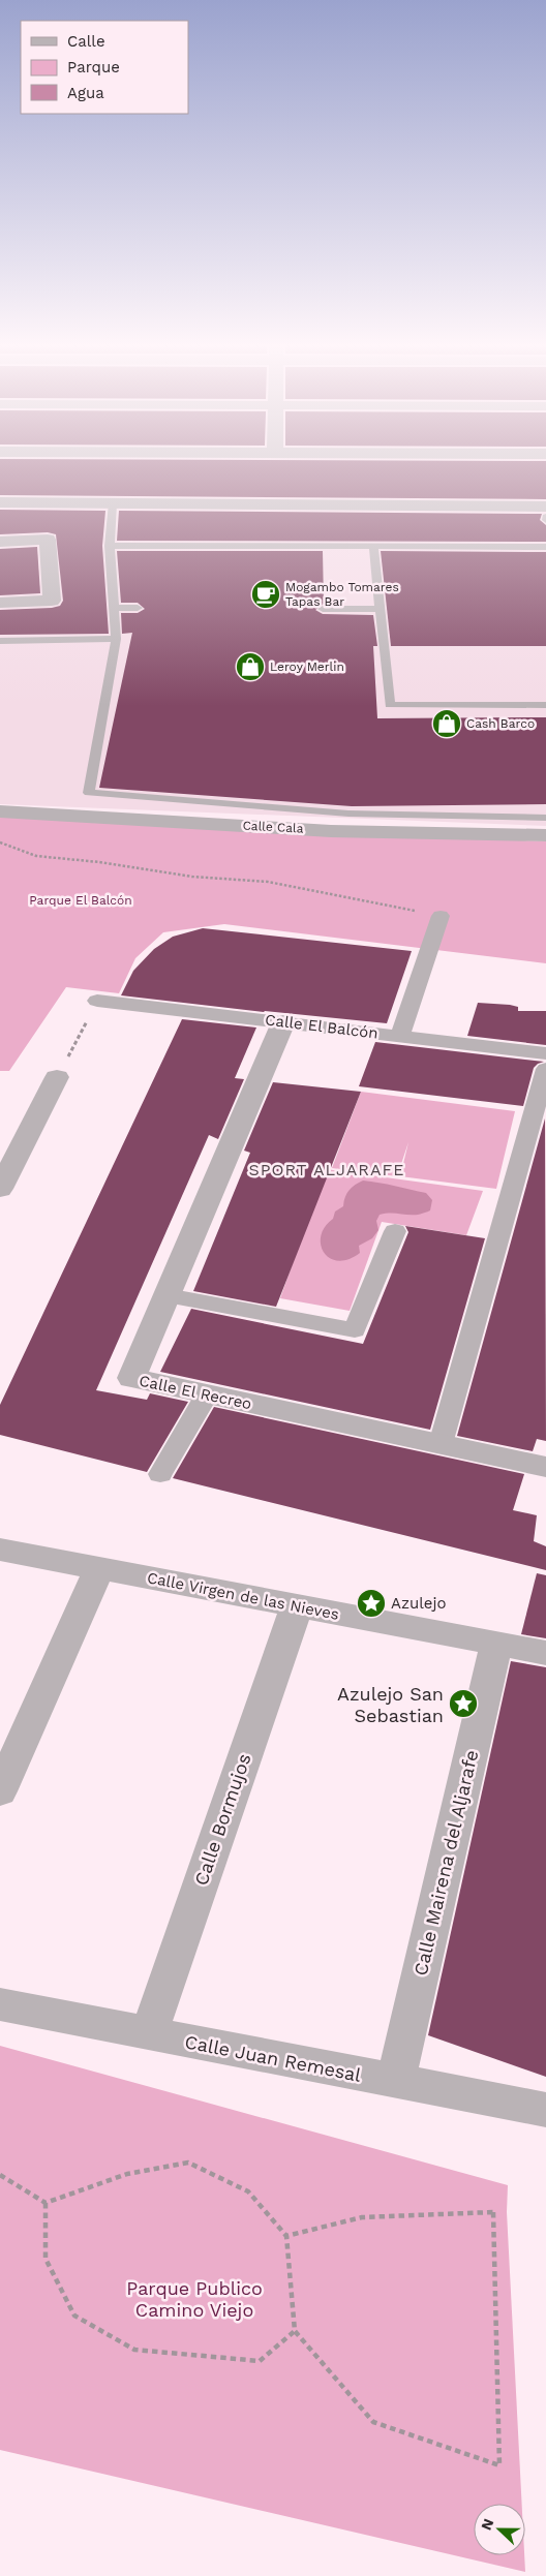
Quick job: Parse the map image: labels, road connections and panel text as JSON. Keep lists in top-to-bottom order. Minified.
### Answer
{"streets":{"street":["Calle Cala","Calle El Balcón","Calle El Recreo","Calle Virgen de las Nieves","Calle Bormujos","Calle Mairena del Aljarafe","Calle Juan Remesal"]},"crossings":[["Calle El Balcón","Calle El Recreo"],["Calle Virgen de las Nieves","Calle Bormujos"],["Calle Virgen de las Nieves","Calle Mairena del Aljarafe"],["Calle Bormujos","Calle Juan Remesal"],["Calle Mairena del Aljarafe","Calle Juan Remesal"]],"districts":["SPORT ALJARAFE"],"parks":["Parque El Balcón","Parque Publico Camino Viejo"],"places":{"cafe":["Mogambo Tomares Tapas Bar"],"shop":["Leroy Merlin","Cash Barco"],"place":["Azulejo","Azulejo San Sebastian"]},"legend":["Calle","Parque","Agua"],"north":"left"}
